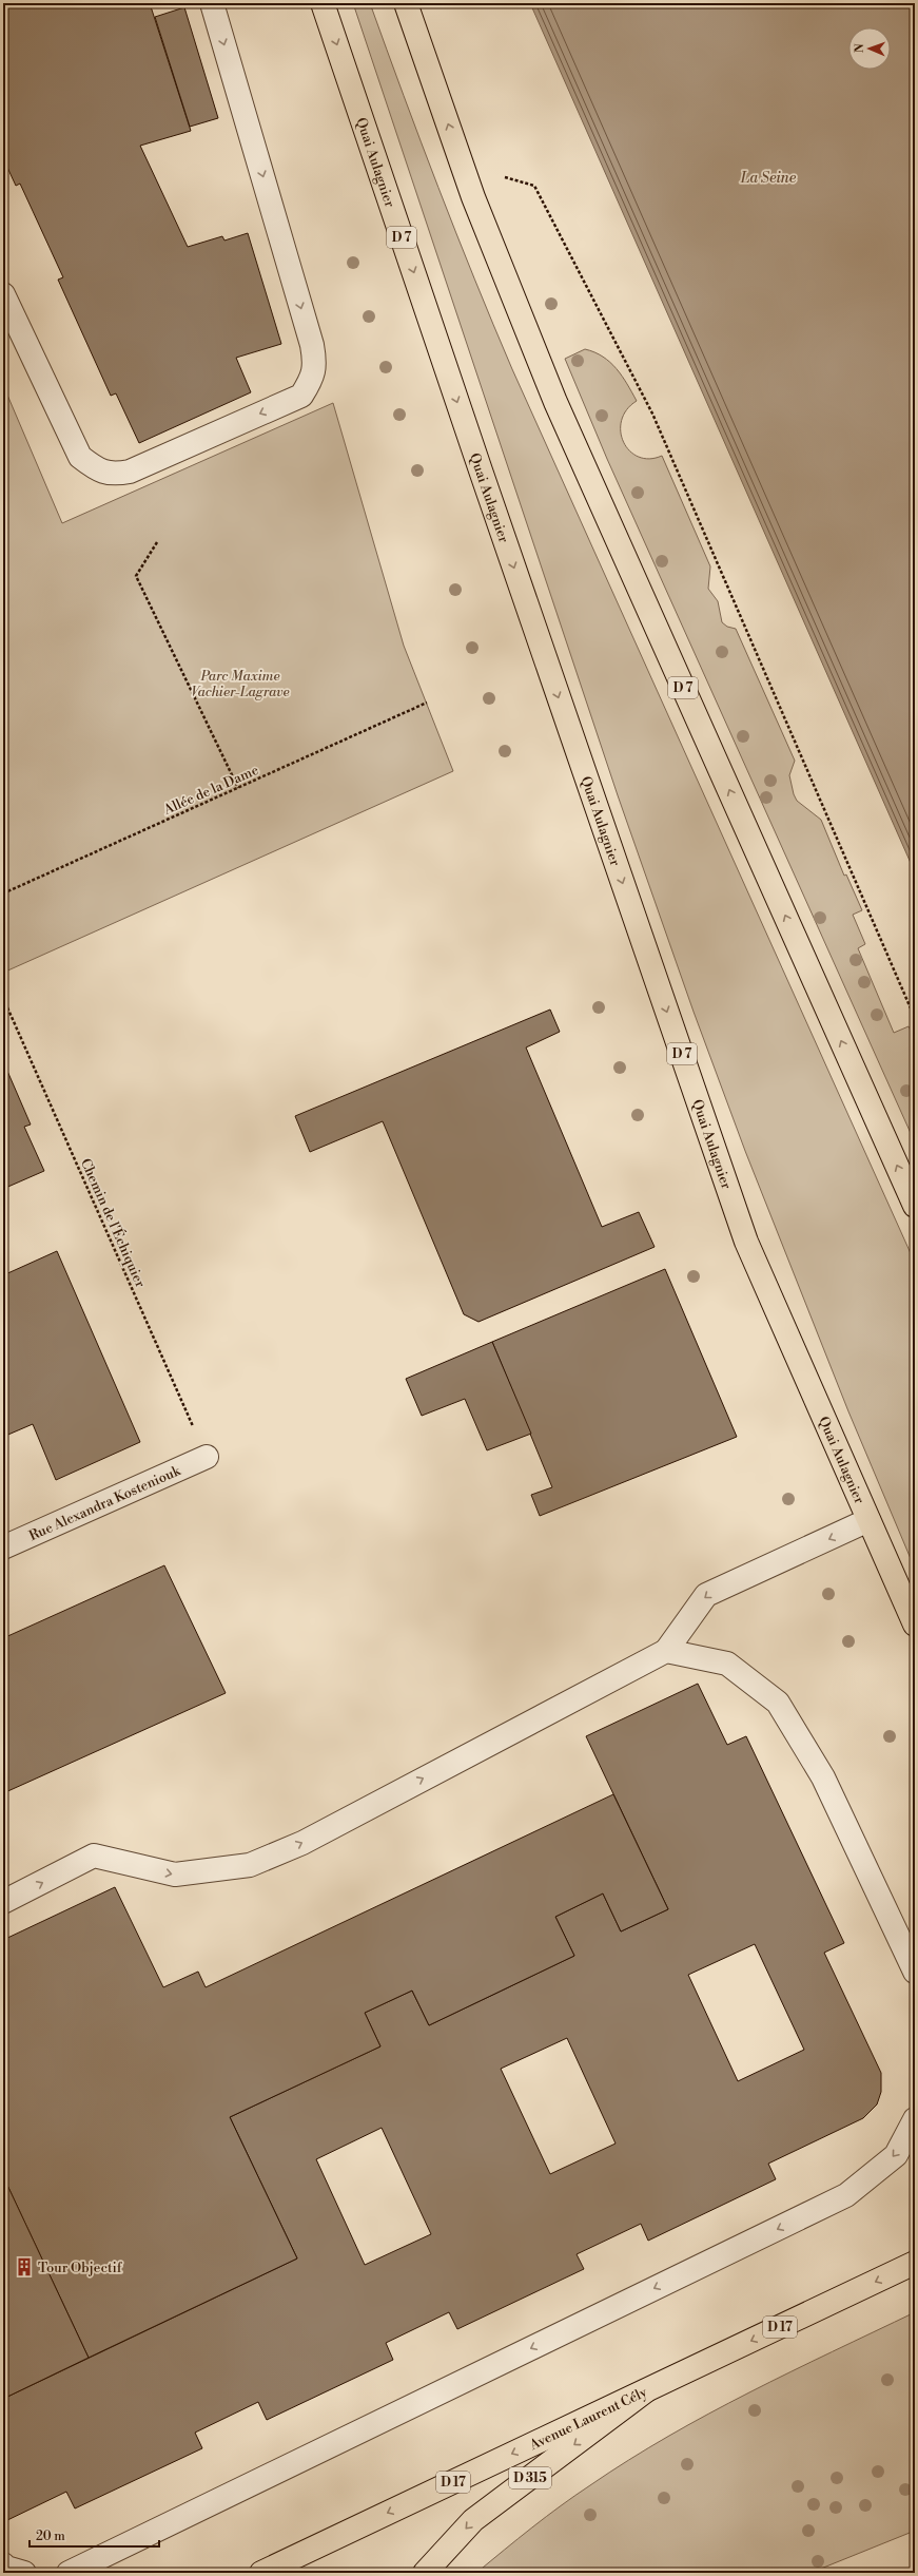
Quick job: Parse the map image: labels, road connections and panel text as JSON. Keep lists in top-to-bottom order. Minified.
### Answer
{"streets":{"main road":["Quai Aulagnier","D 7","D 17","Avenue Laurent Cély","D 315"],"lane":["Rue Alexandra Kosteniouk"],"path":["Allée de la Dame","Chemin de l'Échiquier"]},"crossings":[["Chemin de l'Échiquier","Rue Alexandra Kosteniouk"],["Avenue Laurent Cély","D 315"]],"water":["La Seine"],"parks":["Parc Maxime Vachier-Lagrave"],"places":{"building":["Tour Objectif"]},"scale_bar":"20 m","north":"left"}
